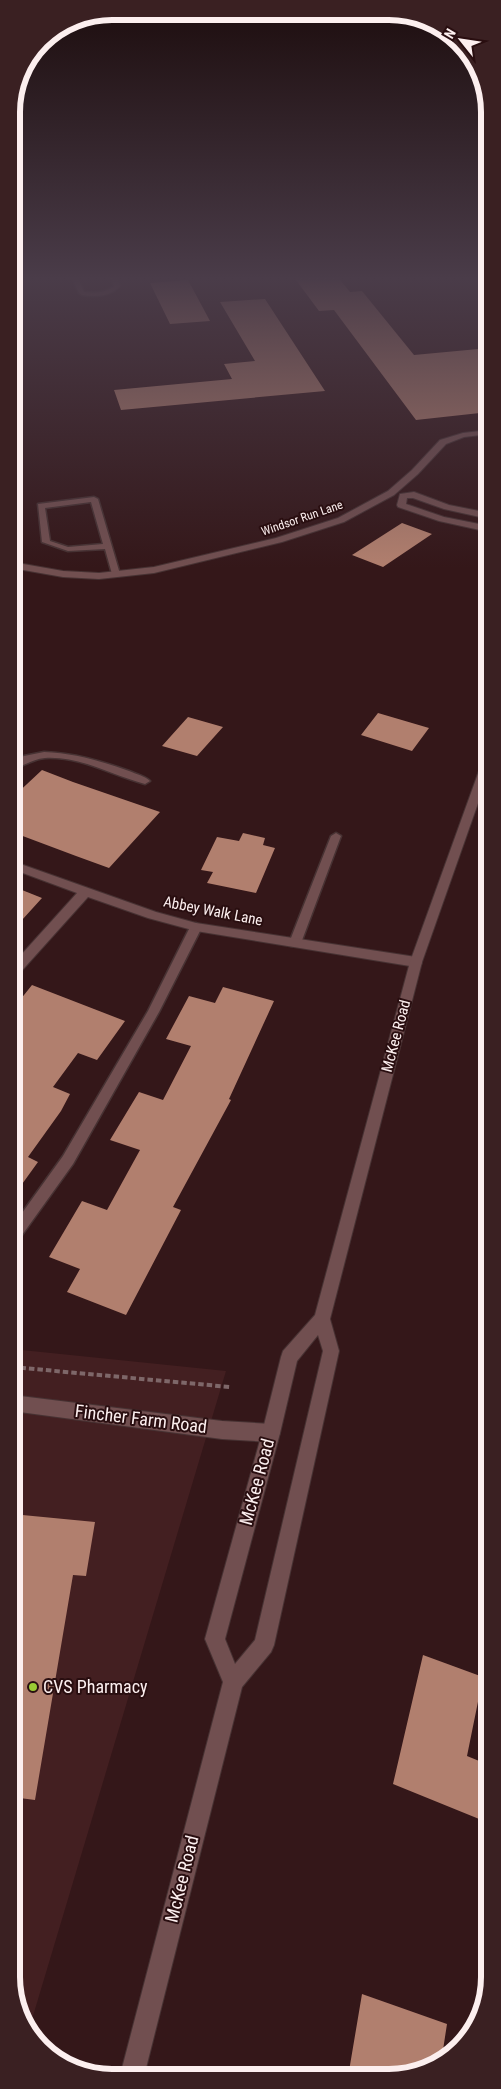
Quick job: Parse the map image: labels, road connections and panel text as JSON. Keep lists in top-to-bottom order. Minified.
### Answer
{"streets":{"street":["Windsor Run Lane","Abbey Walk Lane","McKee Road","Fincher Farm Road"]},"crossings":[["Abbey Walk Lane","McKee Road"],["McKee Road","Fincher Farm Road"]],"places":["CVS Pharmacy"],"north":"top left"}
